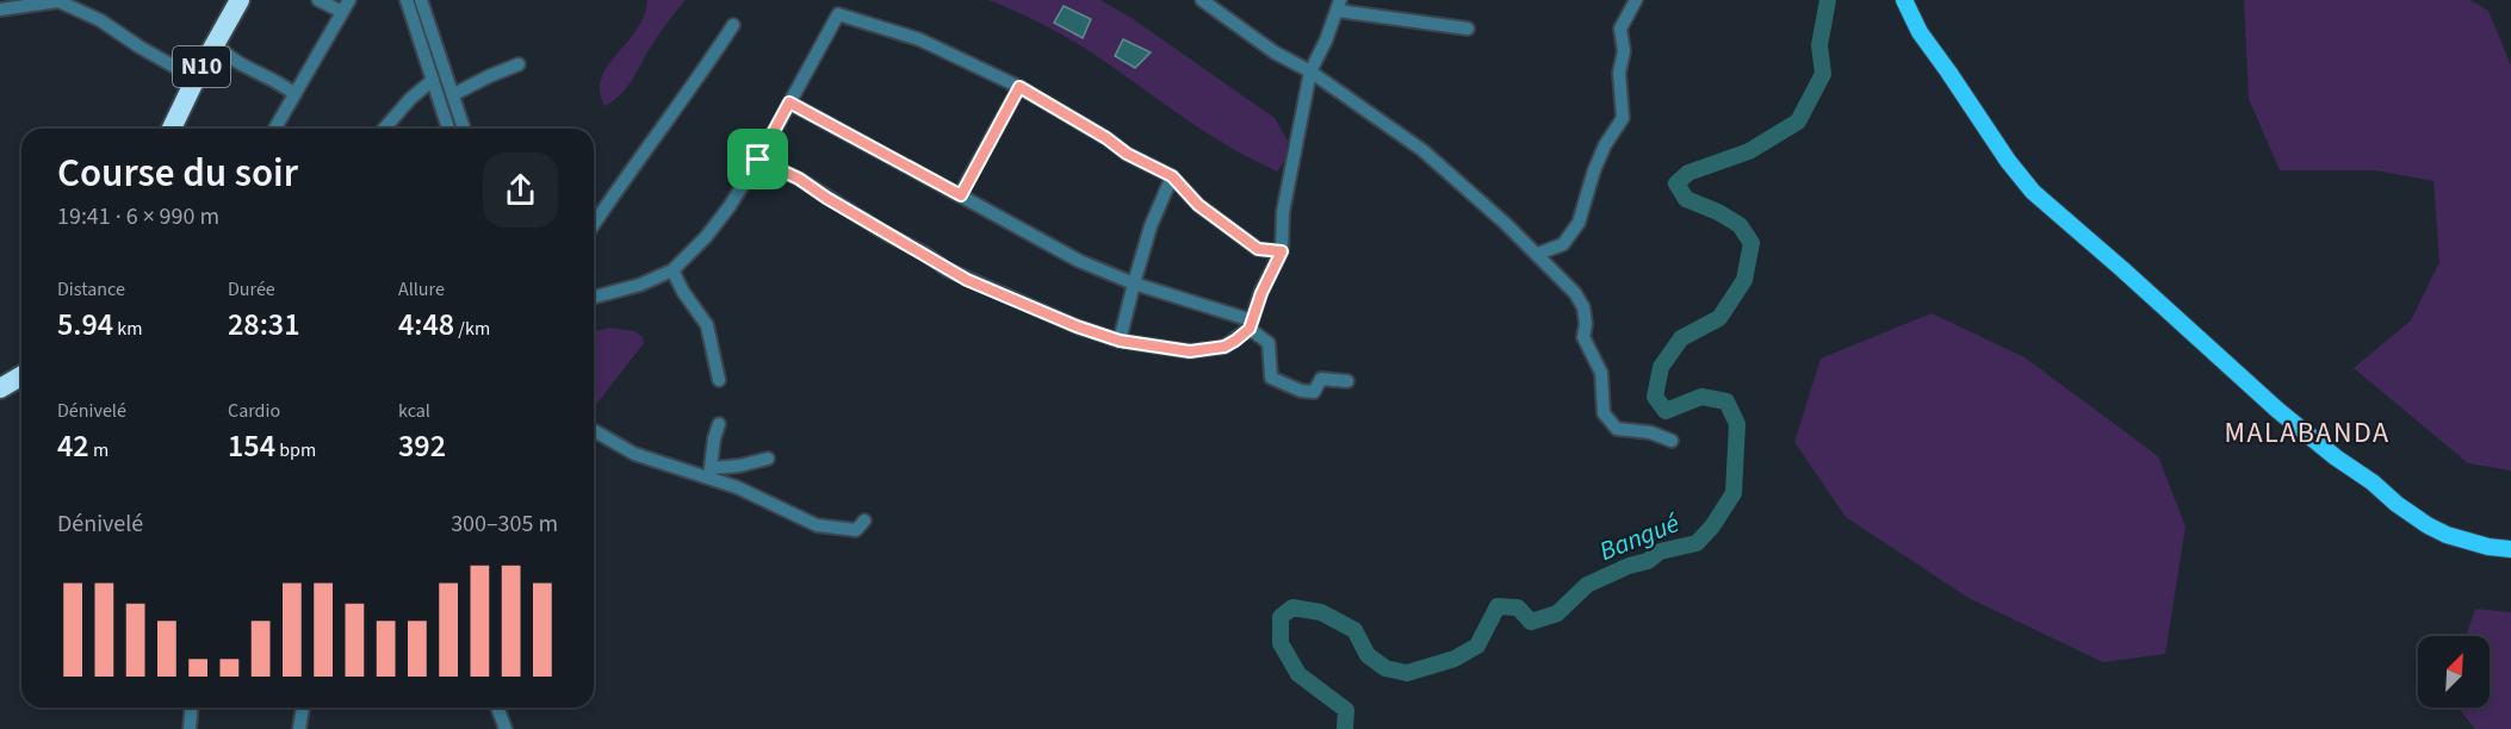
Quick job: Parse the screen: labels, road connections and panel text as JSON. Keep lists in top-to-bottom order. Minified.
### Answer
{"streets":{"highway":["N10"]},"districts":["MALABANDA"],"water":["Bangué"],"north":"top right","page":{"heading":["Course du soir","19:41 · 6 × 990 m"],"stats":[["Distance","5.94 km"],["Durée","28:31"],["Allure","4:48 /km"],["Dénivelé","42 m"],["Cardio","154 bpm"],["kcal","392"]],"chart":["Dénivelé","300–305 m"]}}
